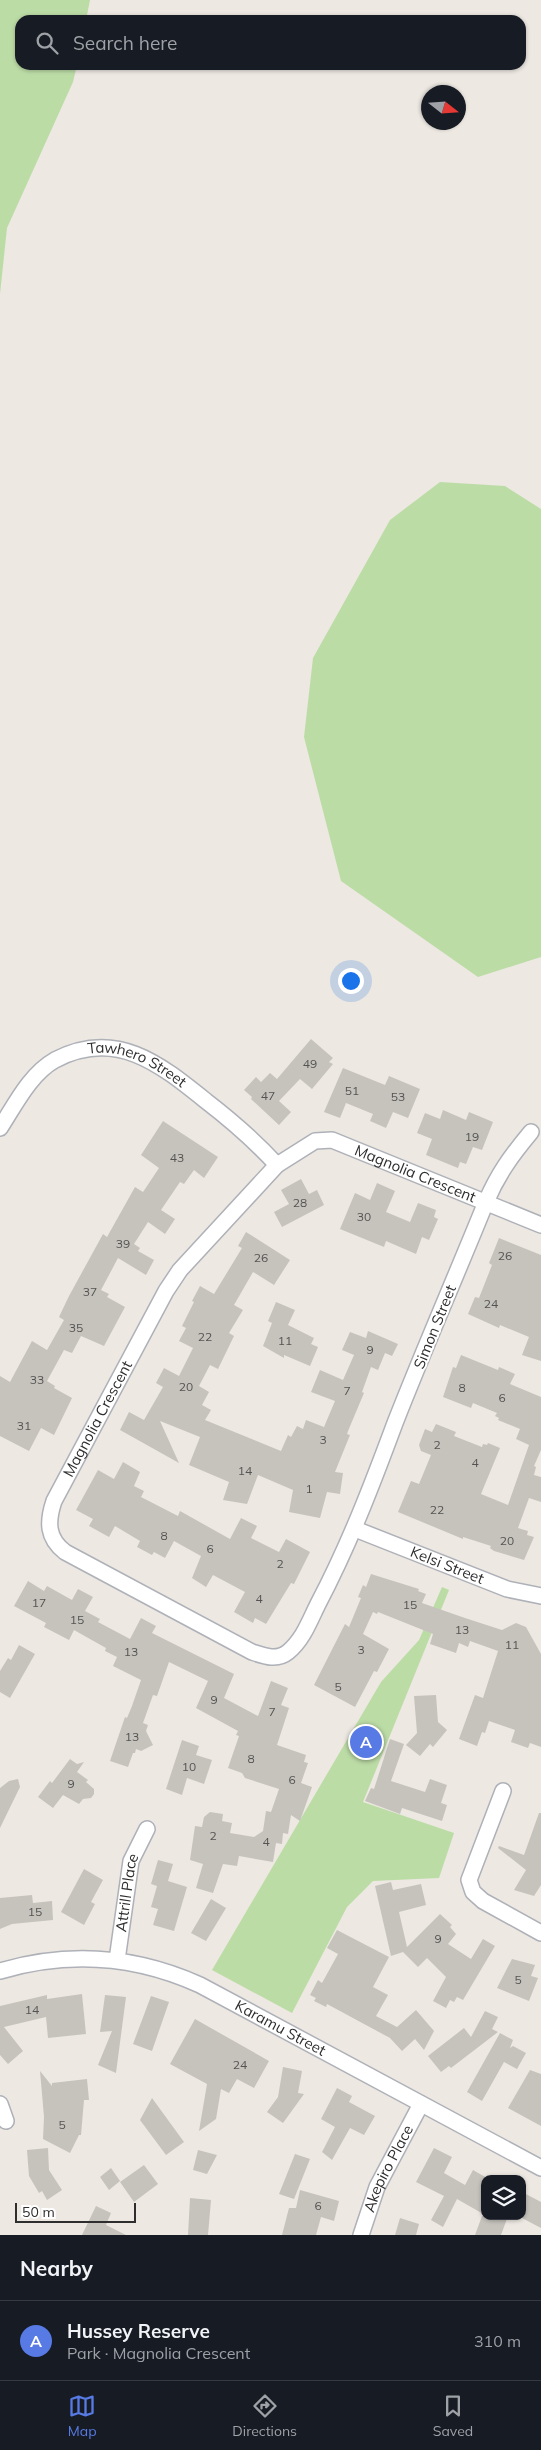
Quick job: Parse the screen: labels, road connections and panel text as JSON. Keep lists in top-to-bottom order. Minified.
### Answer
{"streets":{"street":["Tawhero Street","Magnolia Crescent","Simon Street","Kelsi Street","Attrill Place","Karamu Street","Akepiro Place"]},"crossings":[["Tawhero Street","Magnolia Crescent"],["Magnolia Crescent","Simon Street"],["Magnolia Crescent","Kelsi Street"],["Simon Street","Kelsi Street"],["Attrill Place","Karamu Street"],["Karamu Street","Akepiro Place"]],"house_numbers":["49","51","47","53","19","43","28","30","39","26","26","37","24","35","22","11","9","33","20","8","7","6","31","3","2","4","14","1","22","8","20","6","2","4","17","15","15","13","11","3","13","5","9","7","13","8","10","6","9","2","4","15","9","5","14","24","5","6"],"scale_bar":"50 m","north":"right","page":{"search":"Search here","pins":"A","scale":"50 m","heading":"Nearby","list":[{"mark":"A","name":"Hussey Reserve","note":"Park · Magnolia Crescent","value":"310 m"}],"nav":["Map","Directions","Saved"]}}
